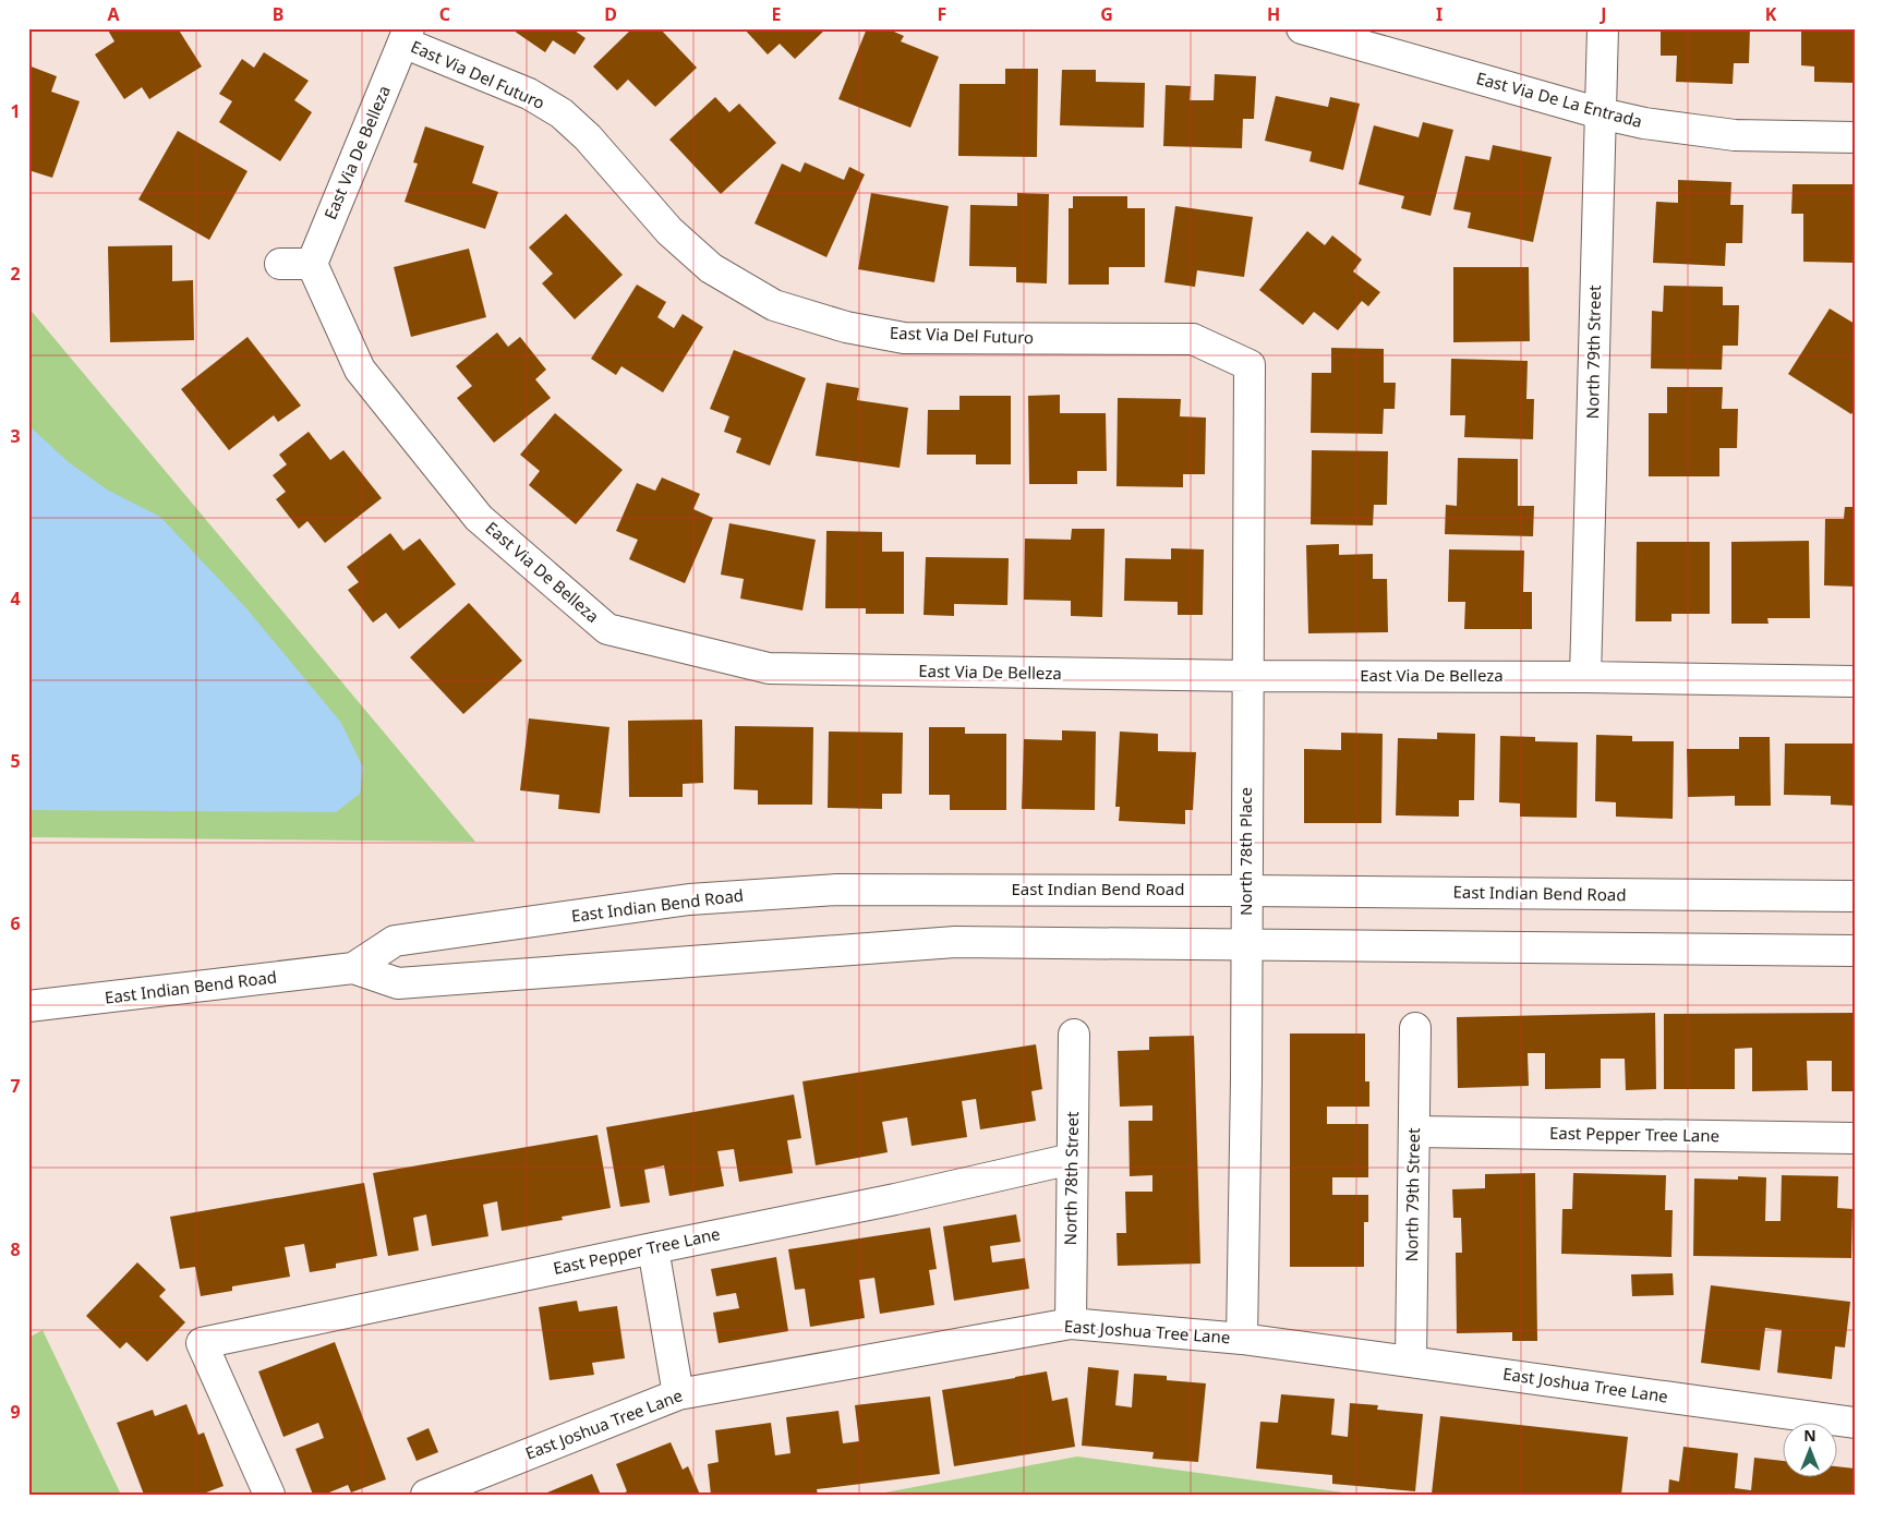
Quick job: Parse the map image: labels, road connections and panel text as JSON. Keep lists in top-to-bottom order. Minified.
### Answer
{"streets":{"street":["East Via Del Futuro","East Via De La Entrada","East Via De Belleza","North 79th Street","North 78th Place","East Indian Bend Road","East Pepper Tree Lane","North 78th Street","East Joshua Tree Lane"]},"crossings":[["East Via Del Futuro","East Via De Belleza"],["East Via Del Futuro","North 78th Place"],["East Via De La Entrada","North 79th Street"],["East Via De Belleza","North 79th Street"],["East Via De Belleza","North 78th Place"],["North 79th Street","East Pepper Tree Lane"],["North 79th Street","East Joshua Tree Lane"],["North 78th Place","East Indian Bend Road"],["North 78th Place","East Joshua Tree Lane"],["East Pepper Tree Lane","North 78th Street"],["North 78th Street","East Joshua Tree Lane"]],"north":"top","grid":{"columns":["A","B","C","D","E","F","G","H","I","J","K"],"rows":["1","2","3","4","5","6","7","8","9"]}}
